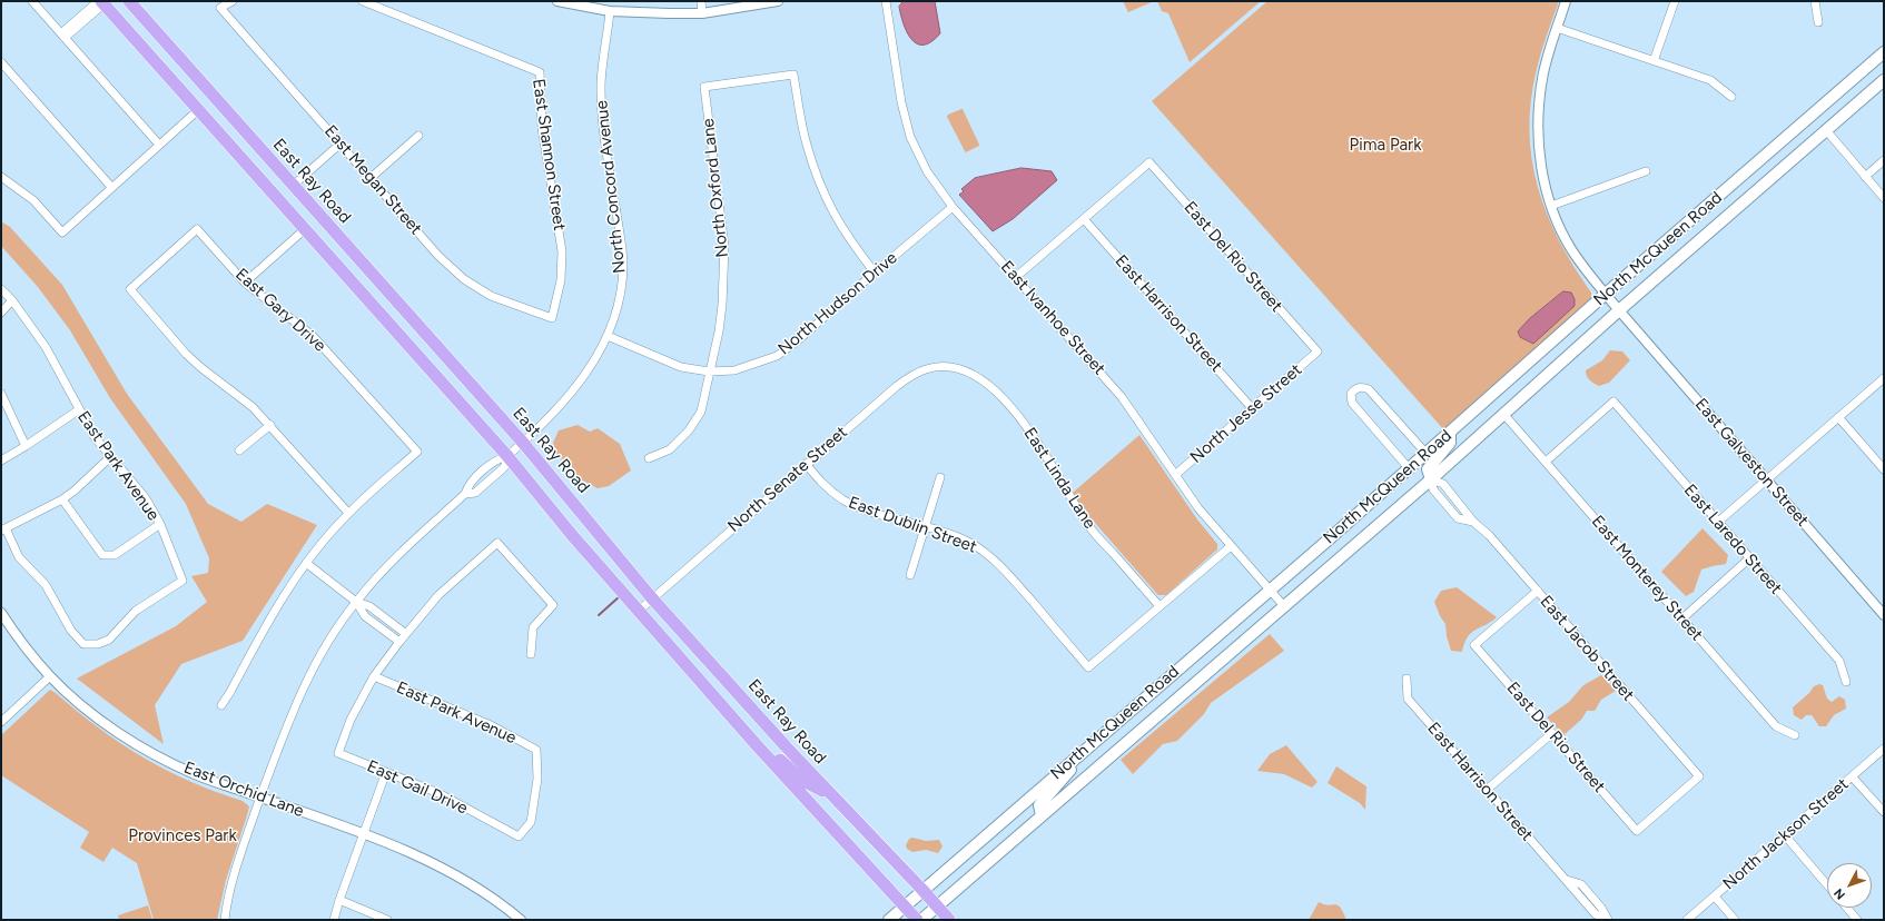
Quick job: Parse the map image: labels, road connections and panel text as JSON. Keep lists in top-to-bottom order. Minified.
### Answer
{"streets":{"main road":["East Ray Road","North McQueen Road"],"street":["East Shannon Street","East Megan Street","North Concord Avenue","North Oxford Lane","East Del Rio Street","North Hudson Drive","East Gary Drive","East Harrison Street","East Ivanhoe Street","North Jesse Street","East Galveston Street","East Park Avenue","East Linda Lane","North Senate Street","East Dublin Street","East Laredo Street","East Monterey Street","East Jacob Street","East Gail Drive","East Orchid Lane","North Jackson Street"]},"crossings":[["East Shannon Street","East Megan Street"],["East Ray Road","North Concord Avenue"],["East Ray Road","North McQueen Road"],["East Ray Road","North Senate Street"],["North Concord Avenue","North Hudson Drive"],["North Concord Avenue","East Orchid Lane"],["North Oxford Lane","North Hudson Drive"],["North McQueen Road","East Ivanhoe Street"],["North McQueen Road","East Galveston Street"],["North McQueen Road","East Monterey Street"],["North McQueen Road","East Jacob Street"],["East Del Rio Street","East Harrison Street"],["East Del Rio Street","North Jesse Street"],["East Del Rio Street","East Jacob Street"],["North Hudson Drive","East Ivanhoe Street"],["East Harrison Street","North Jesse Street"],["East Ivanhoe Street","North Jesse Street"],["East Park Avenue","East Gail Drive"],["East Linda Lane","North Senate Street"],["East Linda Lane","East Dublin Street"],["North Senate Street","East Dublin Street"],["East Laredo Street","East Monterey Street"]],"parks":["Pima Park","Provinces Park"],"north":"bottom left"}
